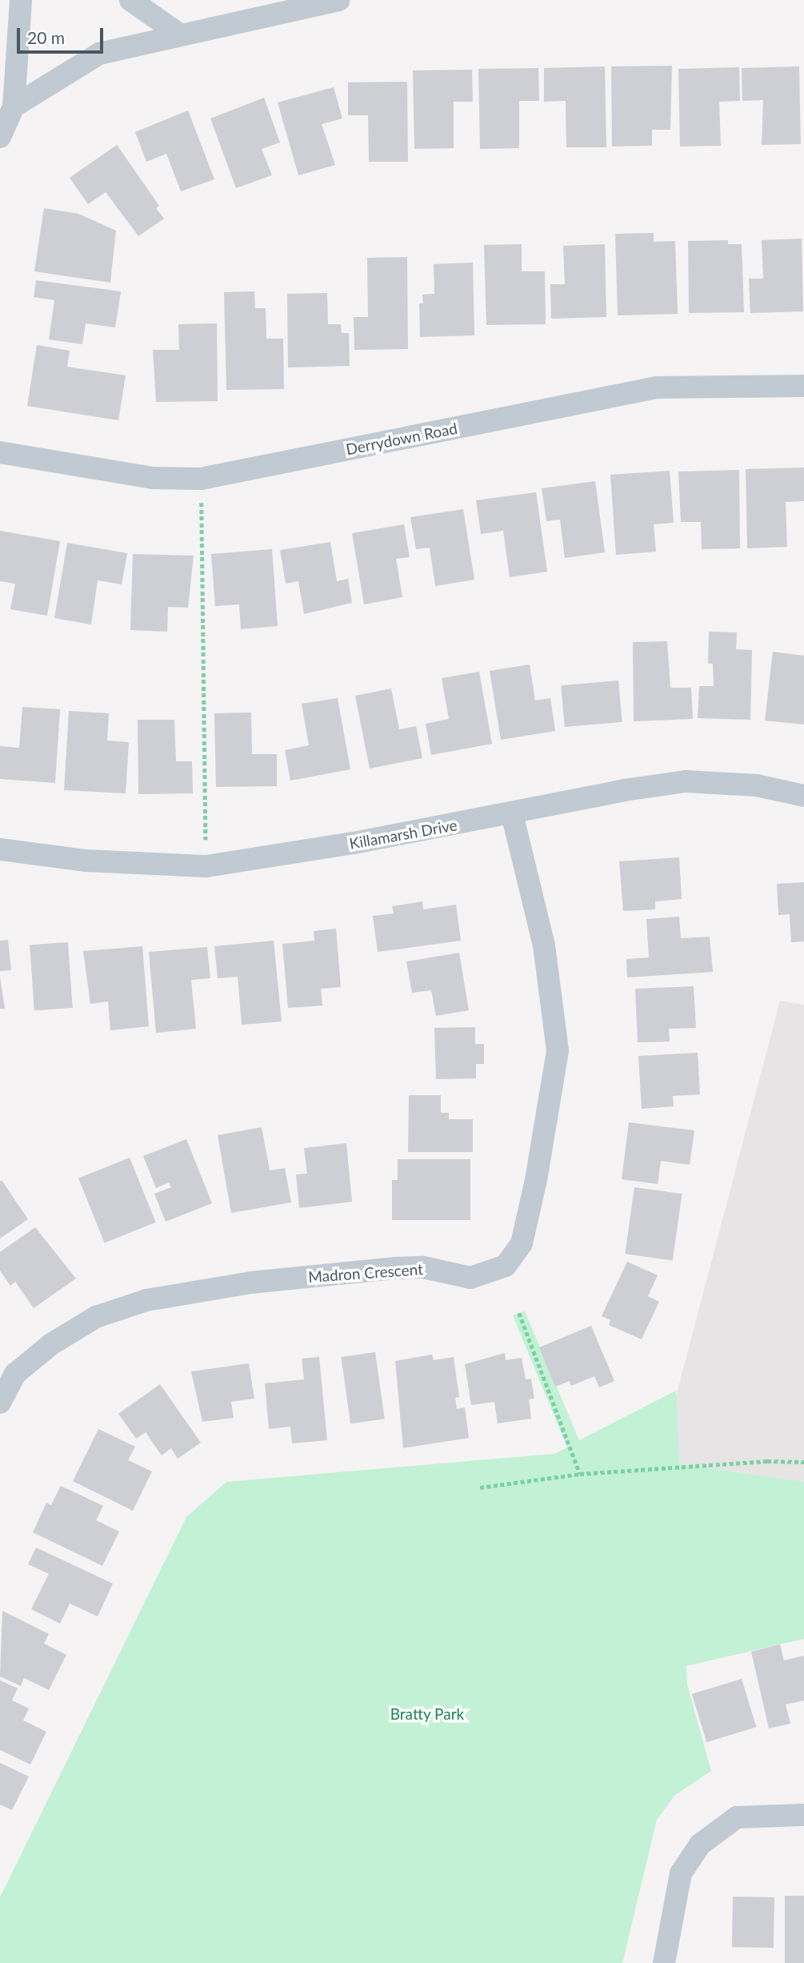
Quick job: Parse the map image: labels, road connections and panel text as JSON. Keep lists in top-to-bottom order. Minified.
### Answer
{"streets":{"street":["Derrydown Road","Killamarsh Drive","Madron Crescent"]},"crossings":[["Killamarsh Drive","Madron Crescent"]],"parks":["Bratty Park"],"scale_bar":"20 m"}
